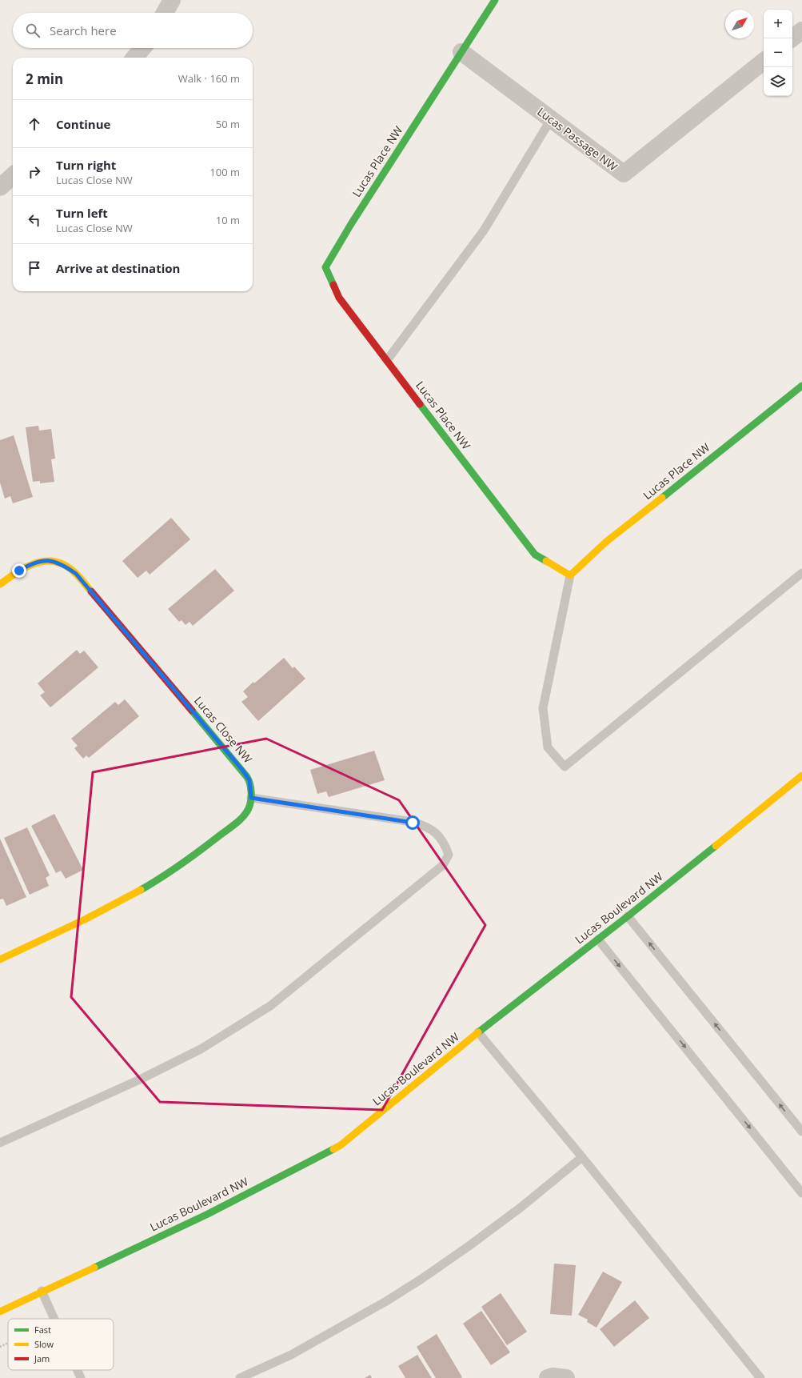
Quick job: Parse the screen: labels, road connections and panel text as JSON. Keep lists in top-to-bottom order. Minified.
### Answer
{"streets":{"street":["Lucas Passage NW","Lucas Place NW","Lucas Close NW","Lucas Boulevard NW"]},"crossings":[["Lucas Passage NW","Lucas Place NW"]],"legend":["Fast","Slow","Jam"],"north":"top right","page":{"map_buttons":["+","−"],"search":"Search here","heading":["2 min","Walk · 160 m"],"list":[["Continue","50 m"],["Turn right","Lucas Close NW","100 m"],["Turn left","Lucas Close NW","10 m"],"Arrive at destination"]}}
